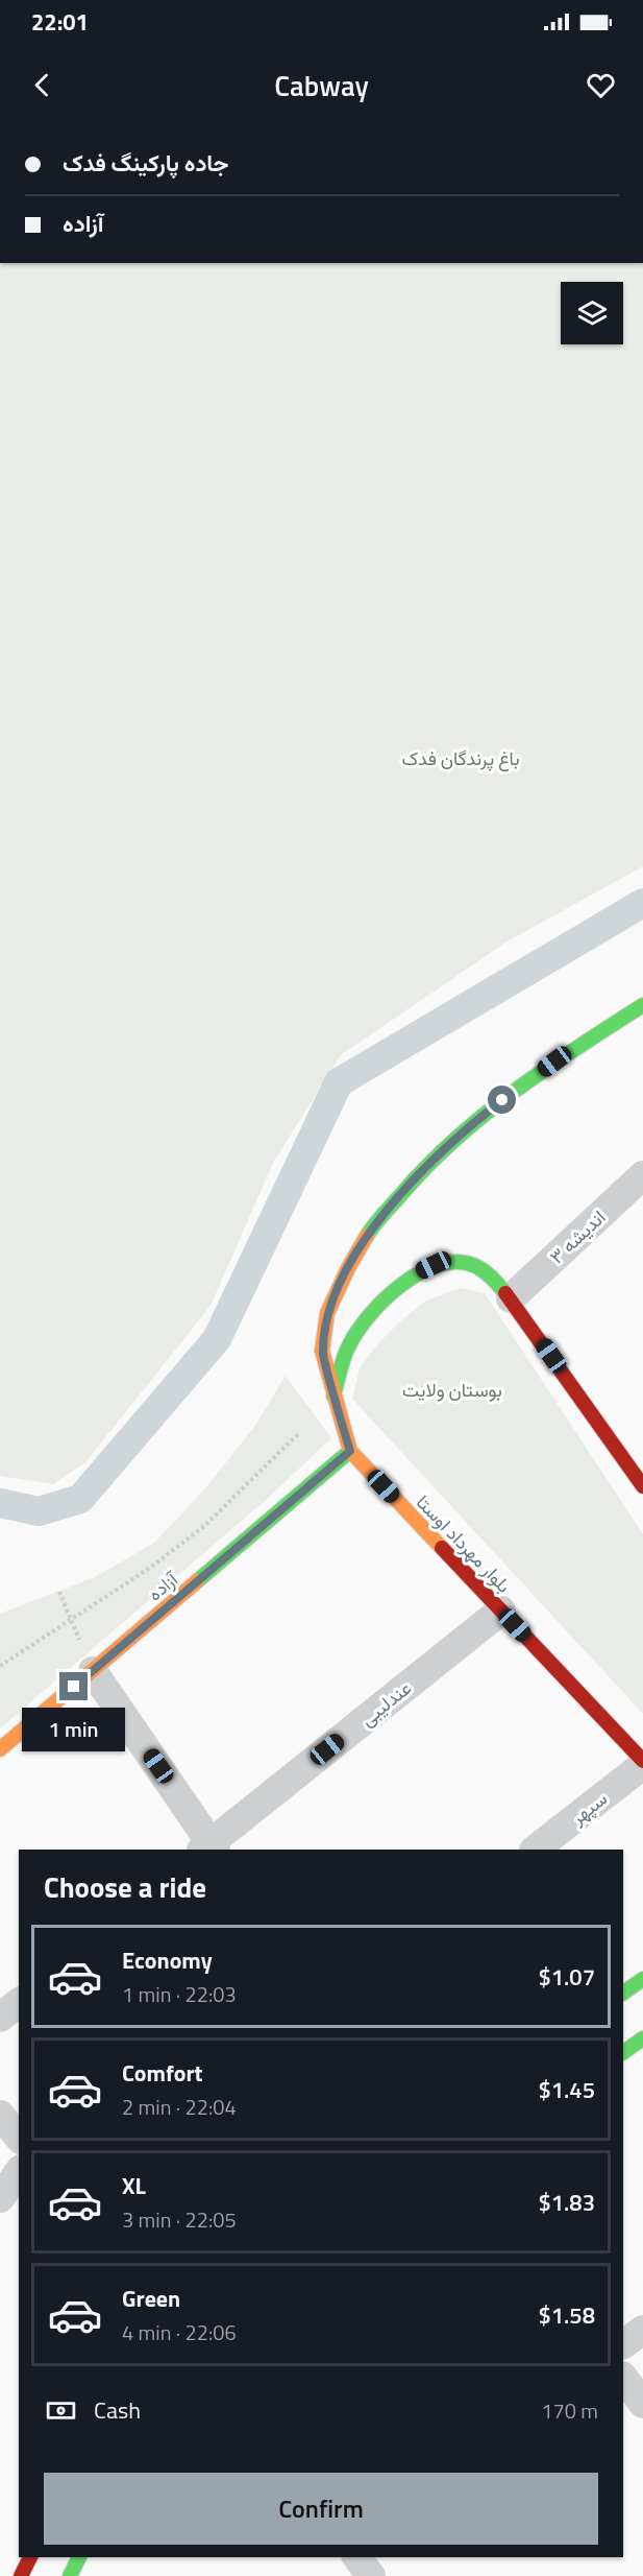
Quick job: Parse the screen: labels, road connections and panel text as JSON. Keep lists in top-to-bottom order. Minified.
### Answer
{"streets":{"main road":["بلوار مهرداد اوستا","آزاده"],"street":["اندیشه ۳","عندلیبی","سپهر"]},"crossings":[["بلوار مهرداد اوستا","آزاده"],["بلوار مهرداد اوستا","عندلیبی"],["بلوار مهرداد اوستا","سپهر"]],"parks":["باغ پرندگان فدک","بوستان ولایت"],"page":{"status":"22:01","header":"Cabway","banner":["جاده پارکینگ فدک","آزاده"],"bubble":"1 min","heading":"Choose a ride","list":[{"name":"Economy","note":"1 min · 22:03","value":"$1.07"},{"name":"Comfort","note":"2 min · 22:04","value":"$1.45"},{"name":"XL","note":"3 min · 22:05","value":"$1.83"},{"name":"Green","note":"4 min · 22:06","value":"$1.58"}],"pay":["Cash","170 m"],"buttons":"Confirm"}}
